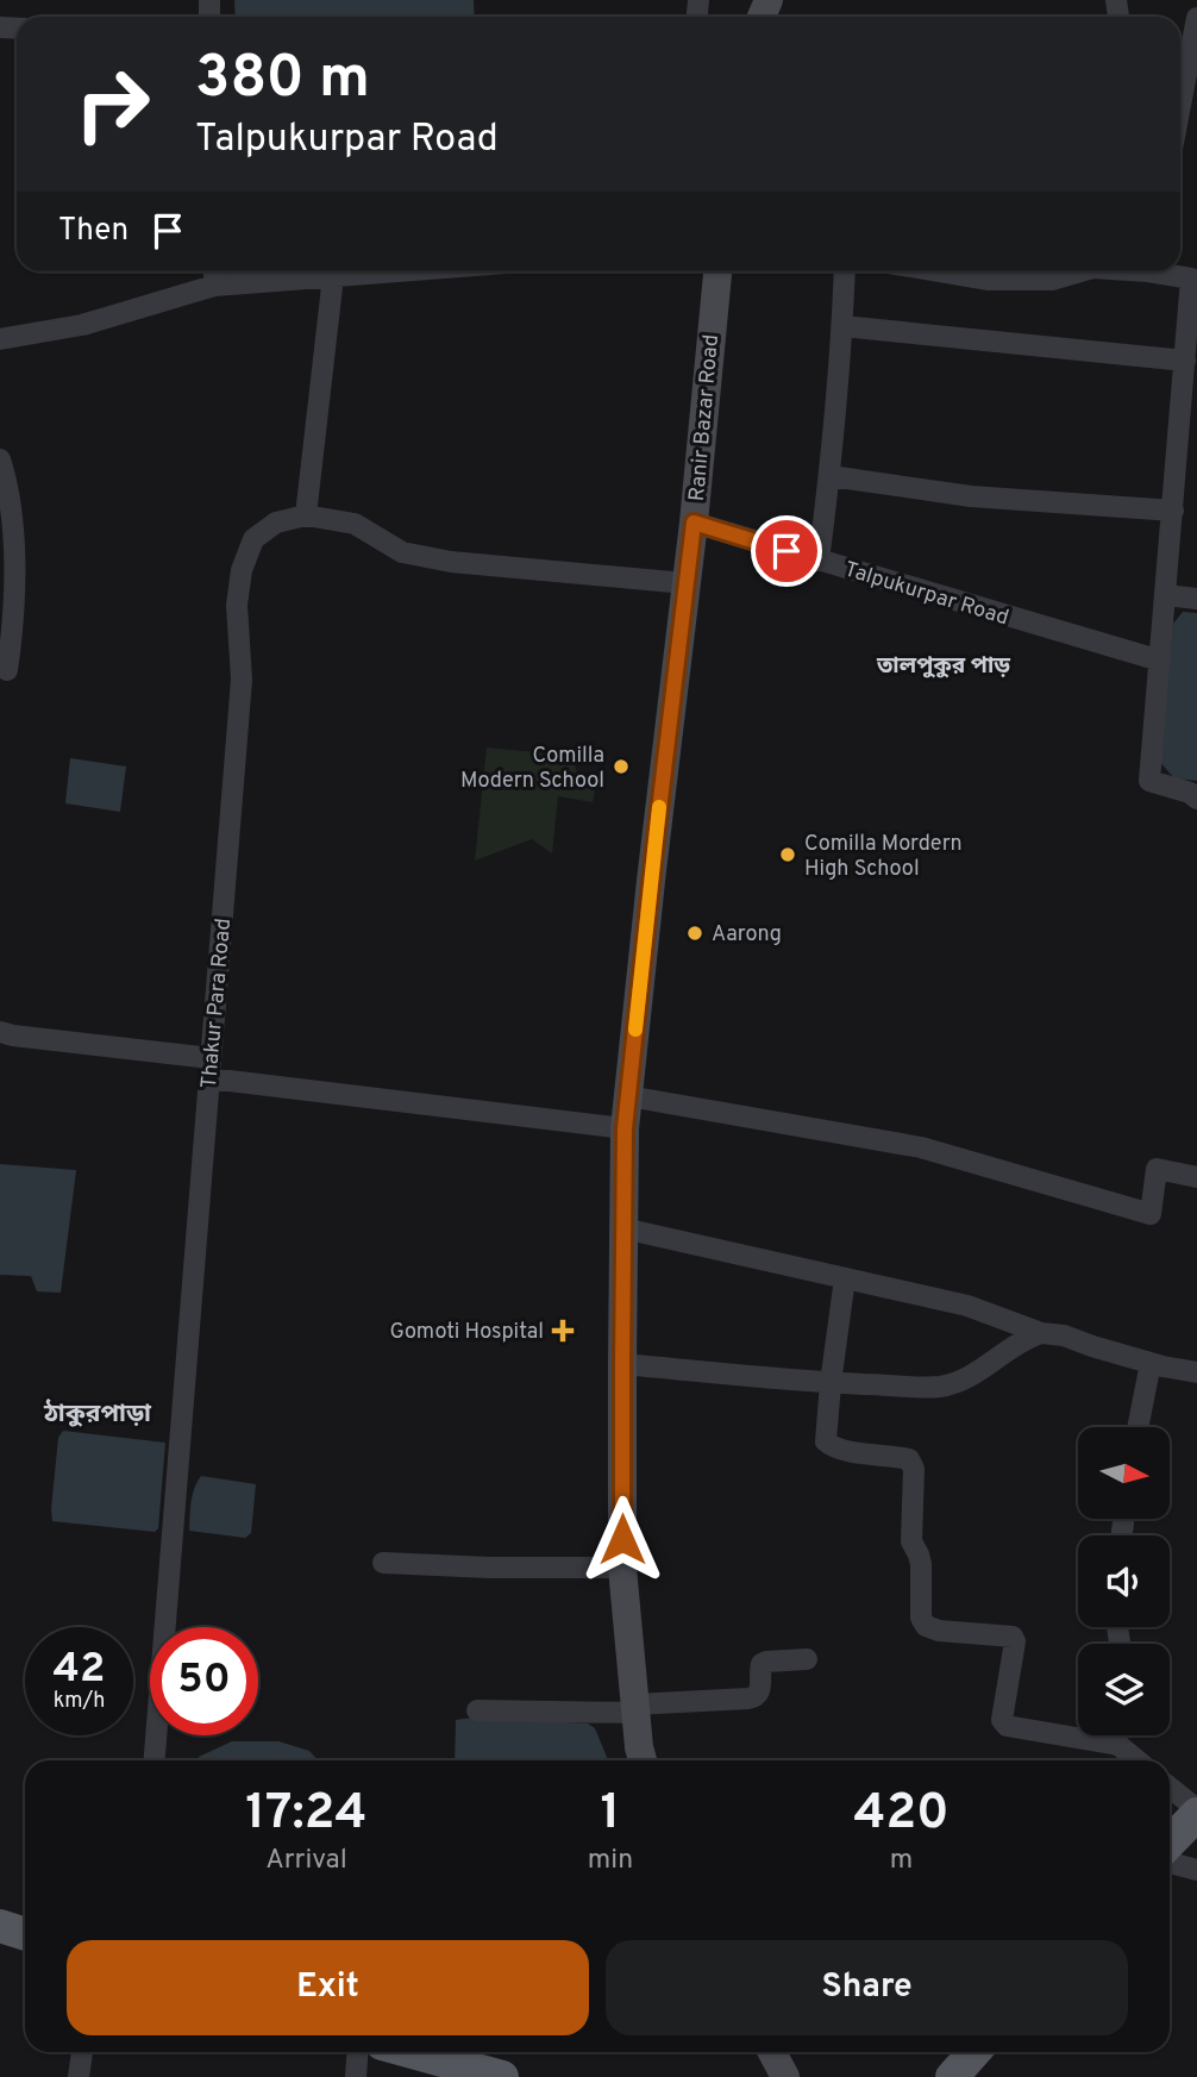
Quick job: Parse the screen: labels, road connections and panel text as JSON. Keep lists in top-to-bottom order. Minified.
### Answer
{"streets":{"main road":["Ranir Bazar Road"],"street":["Talpukurpar Road","Thakur Para Road"]},"crossings":[["Ranir Bazar Road","Talpukurpar Road"]],"districts":["তালপুকুর পাড়","ঠাকুরপাড়া"],"places":{"other":["Comilla Modern School","Comilla Mordern High School","Aarong"],"health":["Gomoti Hospital"]},"north":"right","page":{"turn":["380 m","Talpukurpar Road"],"then":"Then","speed":"42 km/h","limit":"50","eta":["17:24","Arrival","1","min","420","m"],"buttons":["Exit","Share"]}}
